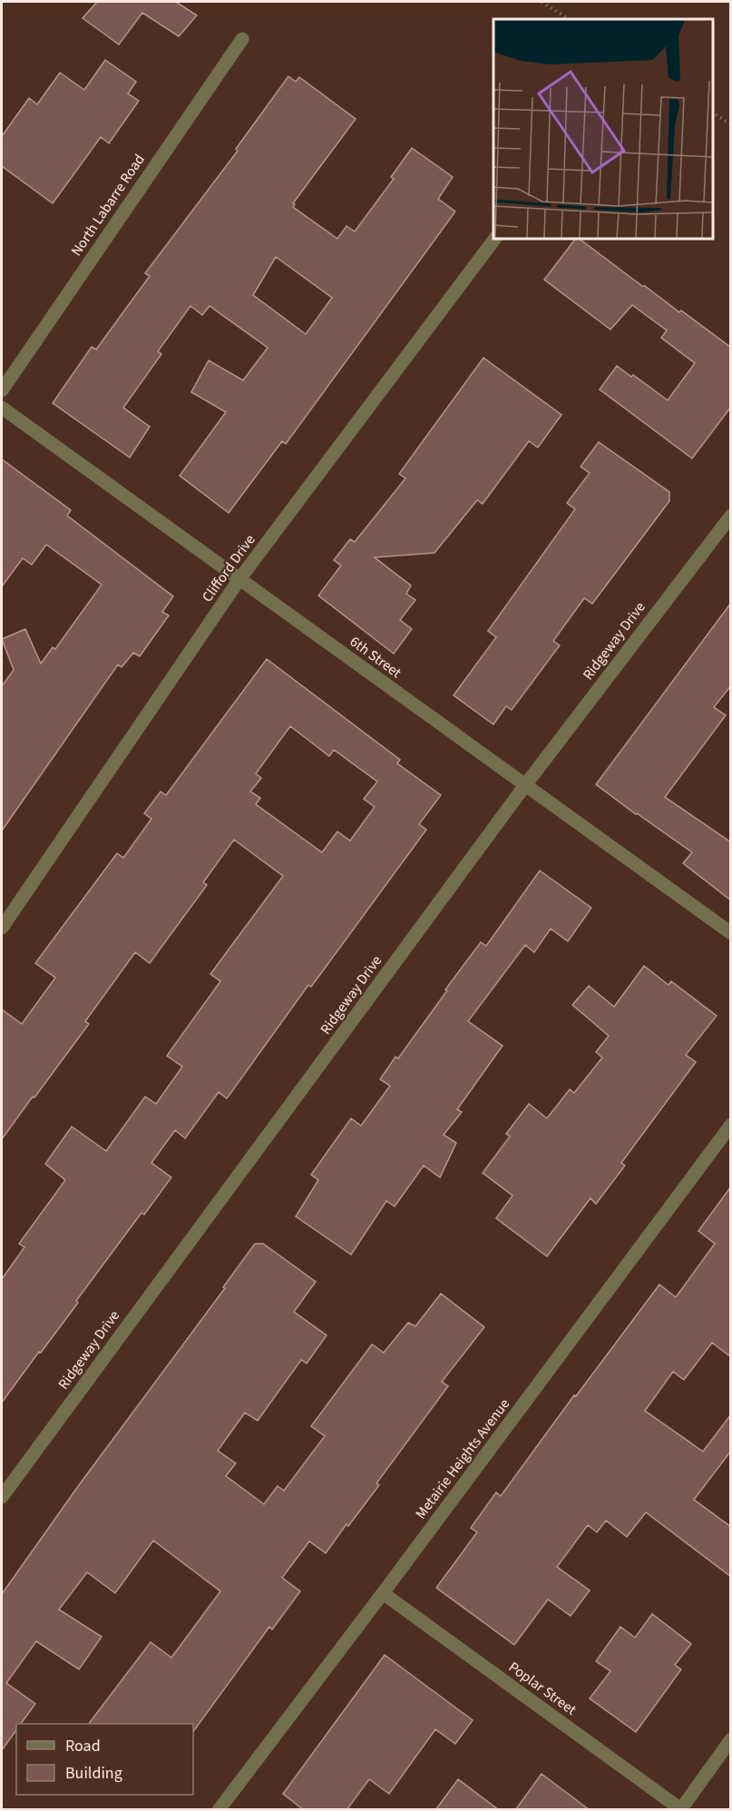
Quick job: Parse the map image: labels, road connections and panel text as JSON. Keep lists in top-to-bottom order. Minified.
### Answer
{"streets":{"street":["North Labarre Road","Clifford Drive","Ridgeway Drive","6th Street","Metairie Heights Avenue","Poplar Street"]},"crossings":[["Clifford Drive","6th Street"],["Ridgeway Drive","6th Street"],["Metairie Heights Avenue","Poplar Street"]],"legend":["Road","Building"]}
